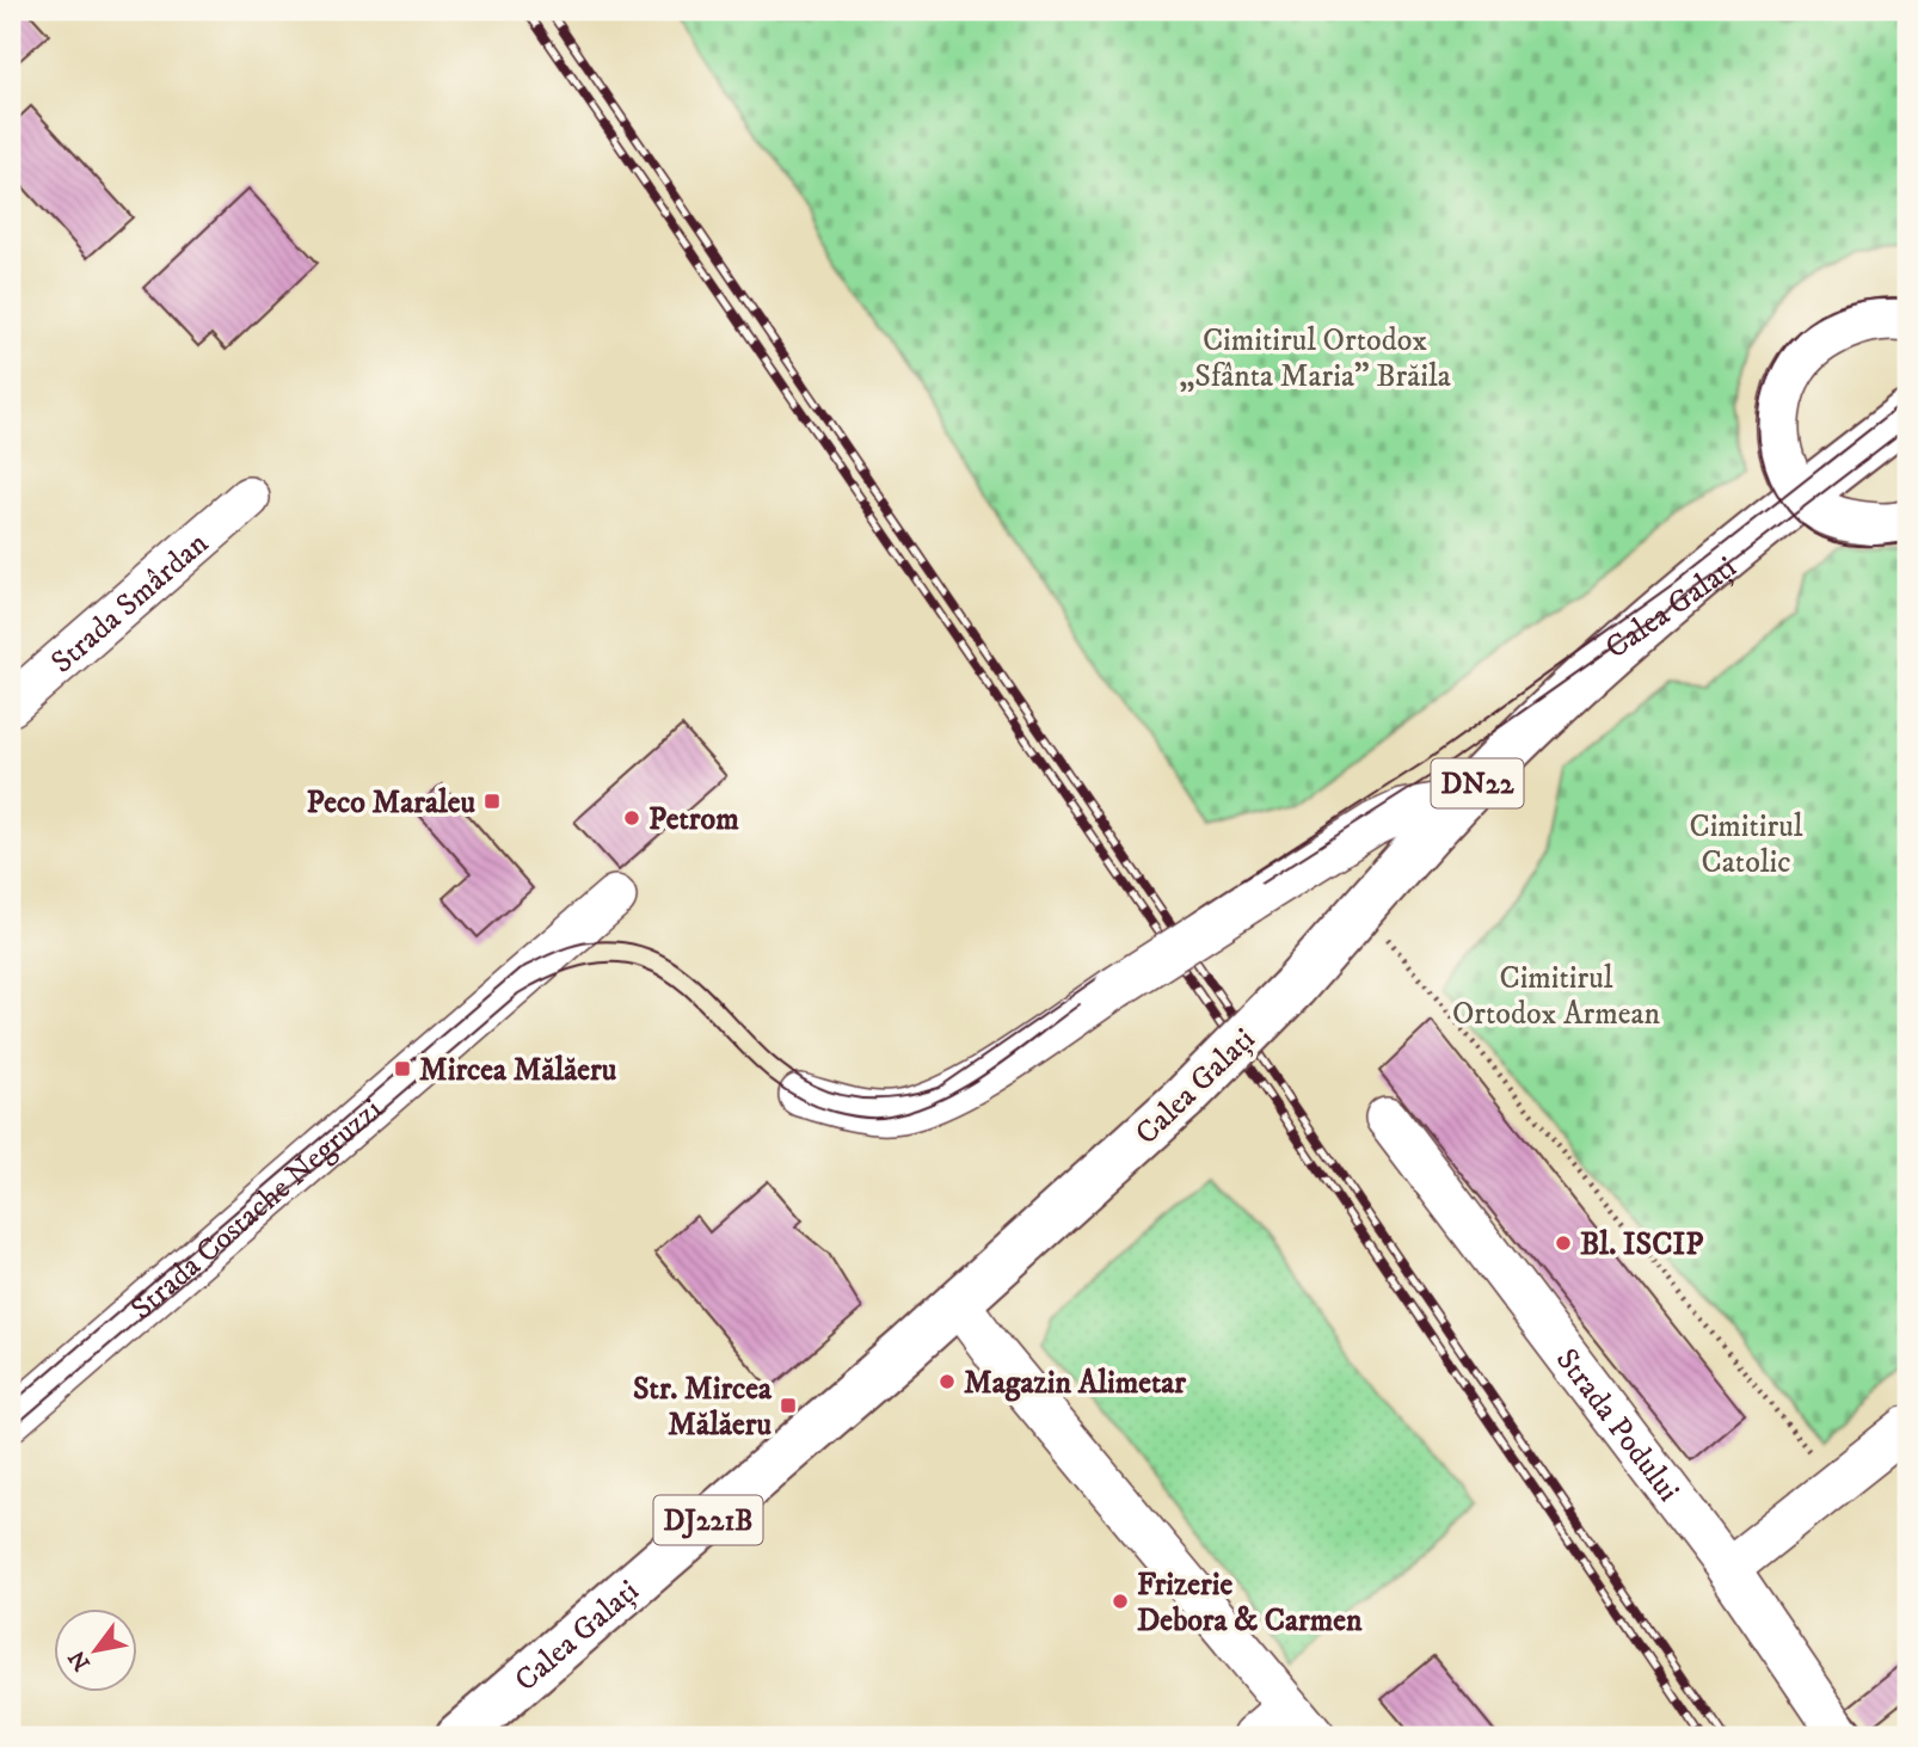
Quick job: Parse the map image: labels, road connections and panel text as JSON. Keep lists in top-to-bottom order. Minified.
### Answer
{"streets":{"main road":["Calea Galați","DN22","DJ221B"],"street":["Strada Smârdan","Strada Costache Negruzzi","Strada Podului"]},"parks":["Cimitirul Ortodox „Sfânta Maria” Brăila","Cimitirul Catolic","Cimitirul Ortodox Armean"],"places":{"transit":["Peco Maraleu","Mircea Mălăeru","Str. Mircea Mălăeru"],"other":["Petrom","Bl. ISCIP","Magazin Alimetar","Frizerie Debora & Carmen"]},"north":"bottom left"}
